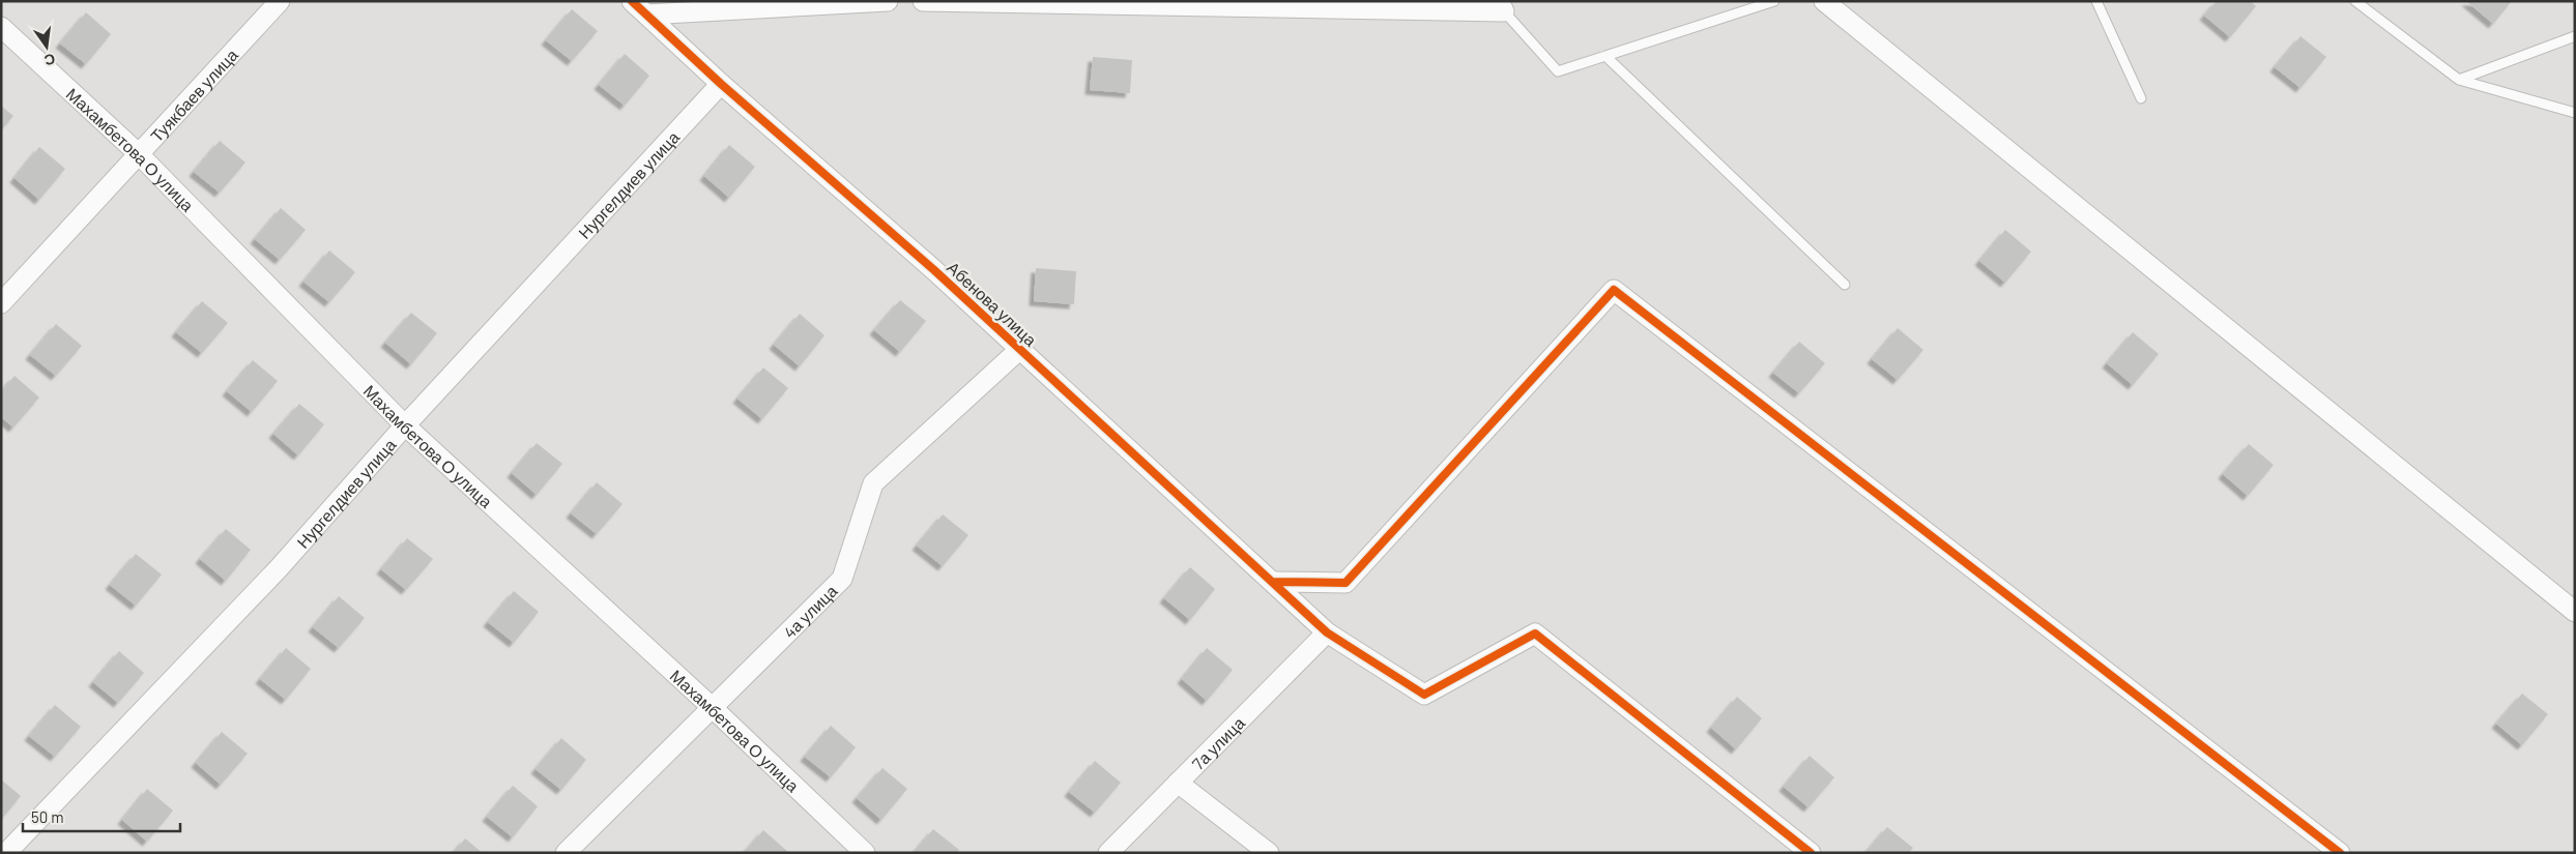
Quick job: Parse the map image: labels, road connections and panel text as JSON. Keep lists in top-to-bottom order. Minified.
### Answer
{"streets":{"street":["Туякбаев улица","Махамбетова О улица","Нургелдиев улица","Абенова улица","4а улица","7а улица"]},"crossings":[["Туякбаев улица","Махамбетова О улица"],["Махамбетова О улица","Нургелдиев улица"],["Махамбетова О улица","4а улица"],["Нургелдиев улица","Абенова улица"],["Абенова улица","4а улица"],["Абенова улица","7а улица"]],"scale_bar":"50 m","north":"bottom"}
